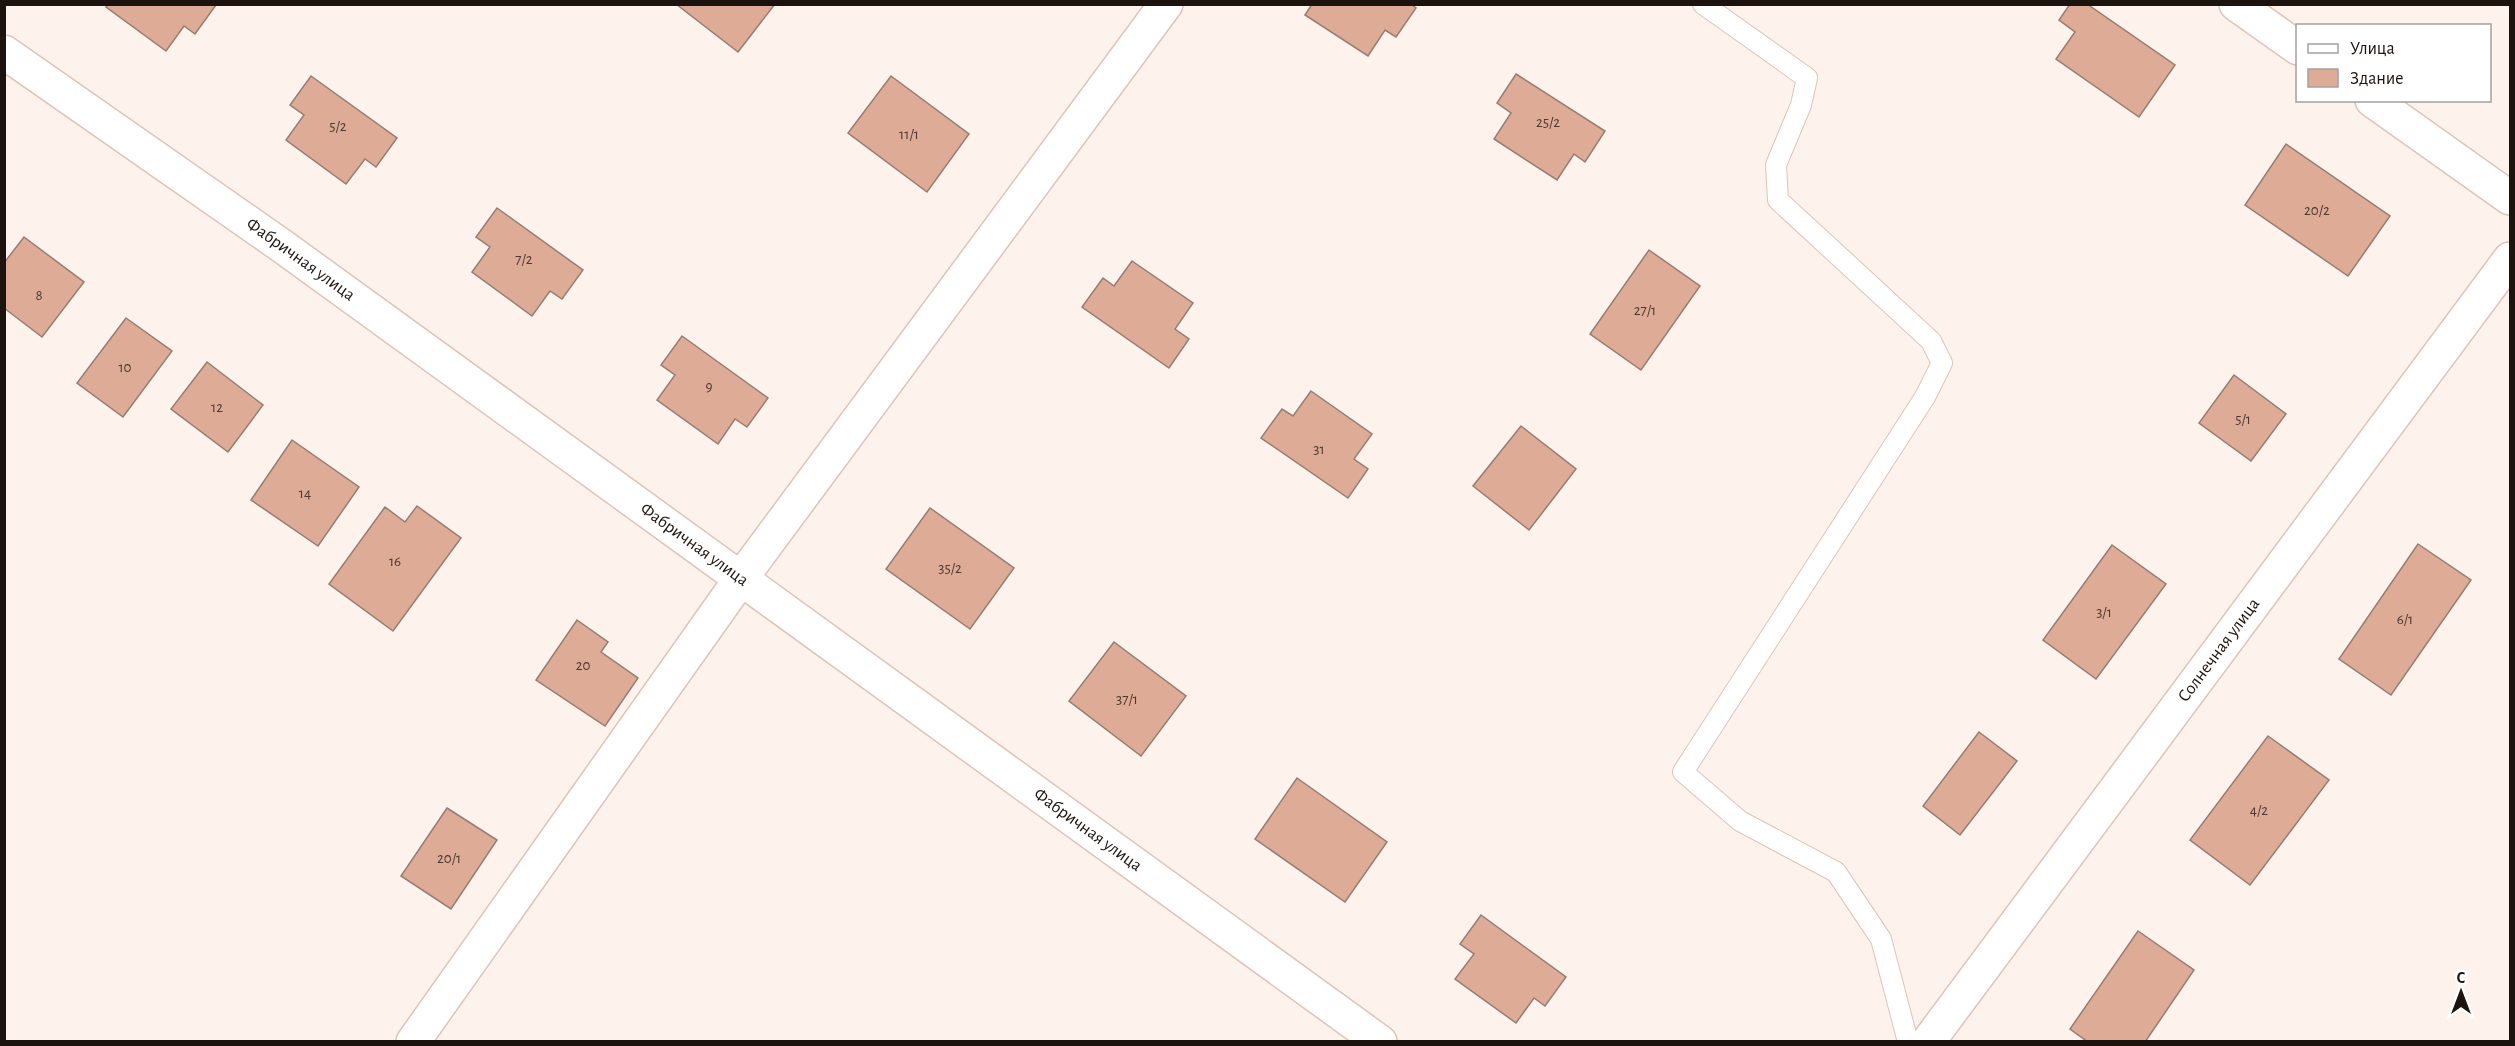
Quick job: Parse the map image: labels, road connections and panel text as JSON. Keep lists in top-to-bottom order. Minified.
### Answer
{"streets":{"street":["Фабричная улица","Солнечная улица"]},"house_numbers":["25/2","5/2","11/1","20/2","7/2","8","27/1","10","9","12","5/1","31","14","16","35/2","3/1","6/1","20","37/1","4/2","20/1"],"legend":["Улица","Здание"],"north":"top"}
